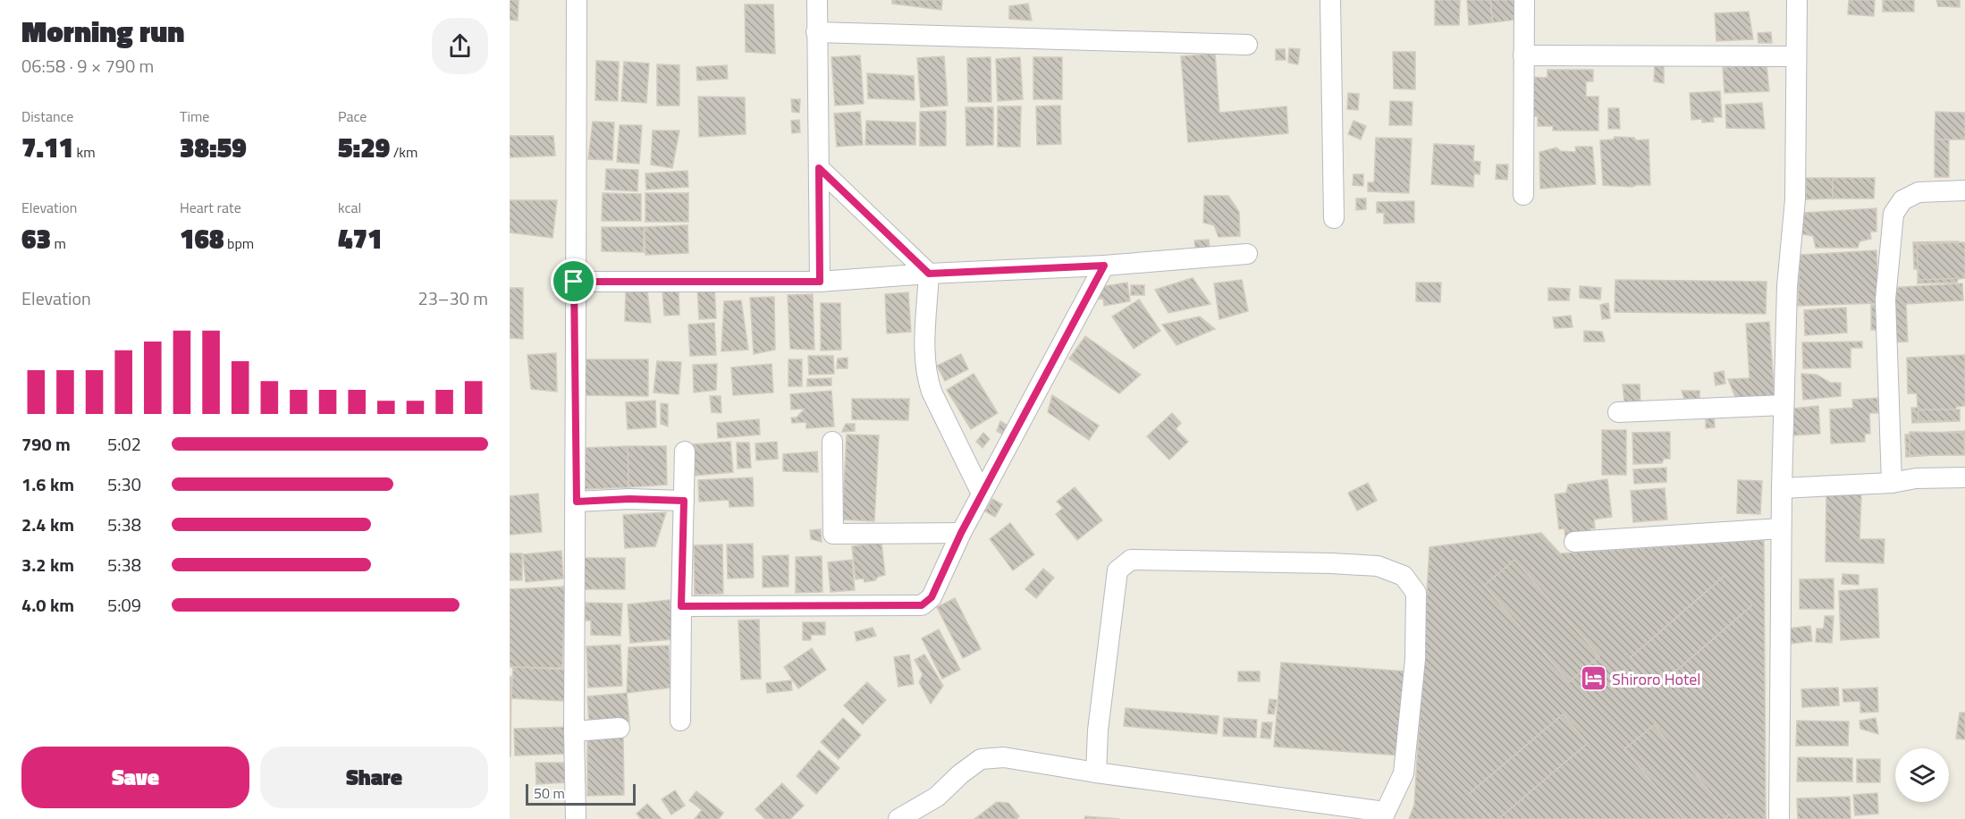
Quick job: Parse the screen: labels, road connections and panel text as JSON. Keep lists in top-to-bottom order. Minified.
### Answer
{"places":{"hotel":["Shiroro Hotel"]},"scale_bar":"50 m","page":{"heading":["Morning run","06:58 · 9 × 790 m"],"stats":[["Distance","7.11 km"],["Time","38:59"],["Pace","5:29 /km"],["Elevation","63 m"],["Heart rate","168 bpm"],["kcal","471"]],"chart":["Elevation","23–30 m"],"list":[{"name":"790 m","note":"5:02"},{"name":"1.6 km","note":"5:30"},{"name":"2.4 km","note":"5:38"},{"name":"3.2 km","note":"5:38"},{"name":"4.0 km","note":"5:09"}],"buttons":["Save","Share"],"scale":"50 m"}}
